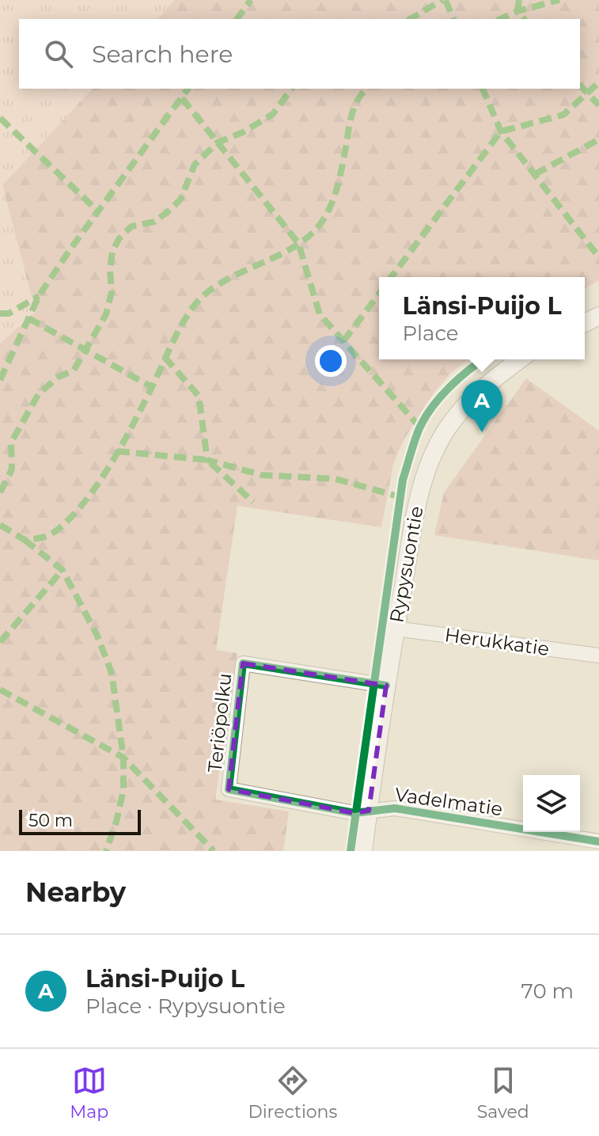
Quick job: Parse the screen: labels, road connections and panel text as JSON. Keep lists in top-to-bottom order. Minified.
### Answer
{"streets":{"street":["Rypysuontie","Herukkatie","Teriöpolku","Vadelmatie"]},"crossings":[["Rypysuontie","Herukkatie"],["Rypysuontie","Teriöpolku"],["Rypysuontie","Vadelmatie"],["Teriöpolku","Vadelmatie"]],"scale_bar":"50 m","page":{"search":"Search here","popup":["Länsi-Puijo L","Place"],"pins":"A","scale":"50 m","heading":"Nearby","list":[{"mark":"A","name":"Länsi-Puijo L","note":"Place · Rypysuontie","value":"70 m"}],"nav":["Map","Directions","Saved"]}}
